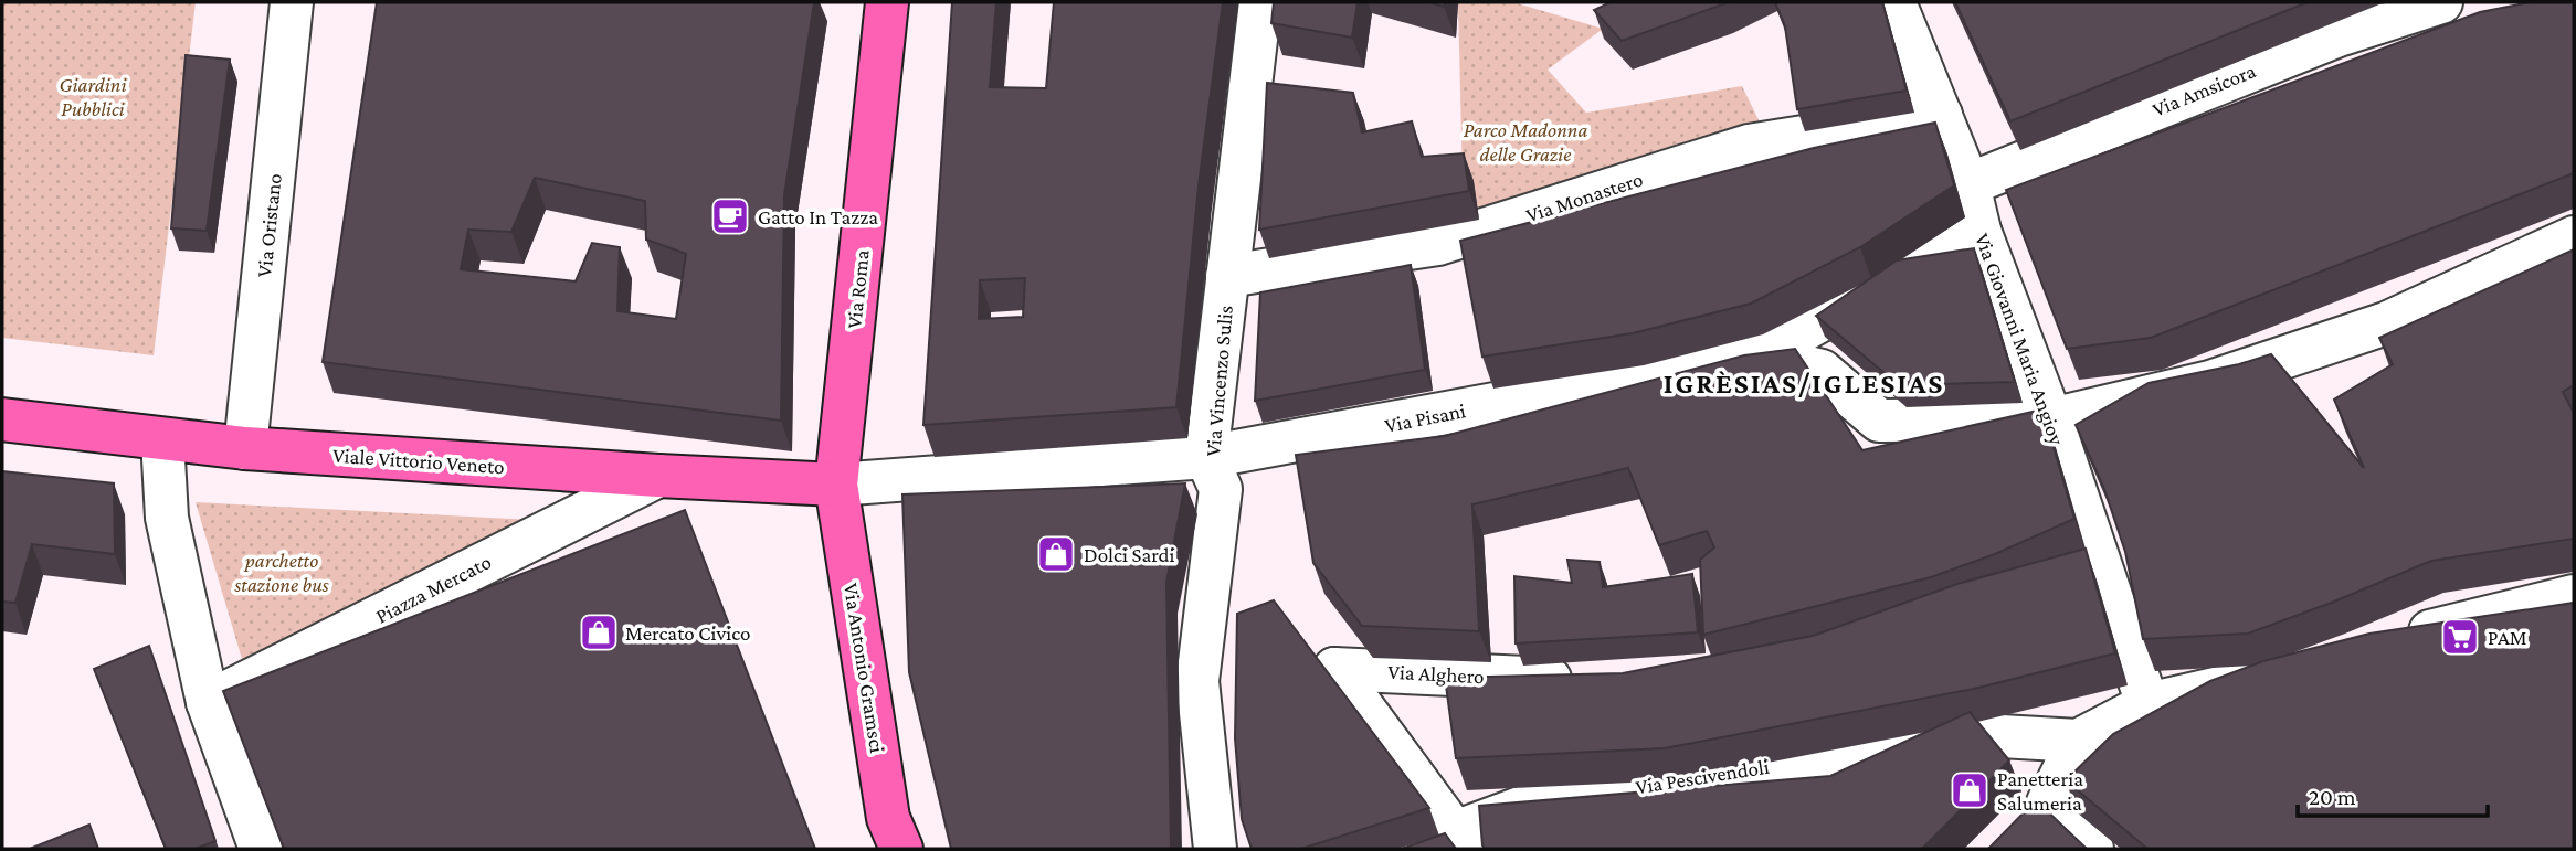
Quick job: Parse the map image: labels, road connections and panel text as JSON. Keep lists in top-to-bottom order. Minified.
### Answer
{"streets":{"main road":["Via Roma","Viale Vittorio Veneto","Via Antonio Gramsci"],"street":["Via Amsicora","Via Monastero","Via Oristano","Via Giovanni Maria Angioy","Via Vincenzo Sulis","Via Pisani","Piazza Mercato","Via Alghero","Via Pescivendoli"]},"crossings":[["Via Amsicora","Via Giovanni Maria Angioy"],["Via Monastero","Via Giovanni Maria Angioy"],["Via Monastero","Via Vincenzo Sulis"],["Via Oristano","Viale Vittorio Veneto"],["Via Roma","Via Pisani"],["Via Roma","Viale Vittorio Veneto"],["Via Roma","Via Antonio Gramsci"],["Via Giovanni Maria Angioy","Via Pisani"],["Via Vincenzo Sulis","Via Pisani"],["Via Pisani","Viale Vittorio Veneto"],["Via Pisani","Via Antonio Gramsci"],["Viale Vittorio Veneto","Piazza Mercato"],["Viale Vittorio Veneto","Via Antonio Gramsci"],["Via Alghero","Via Pescivendoli"]],"districts":["IGRÈSIAS/IGLESIAS"],"parks":["Giardini Pubblici","Parco Madonna delle Grazie","parchetto stazione bus"],"places":{"cafe":["Gatto In Tazza"],"shop":["Dolci Sardi","Mercato Civico","Panetteria Salumeria"],"supermarket":["PAM"]},"scale_bar":"20 m"}
